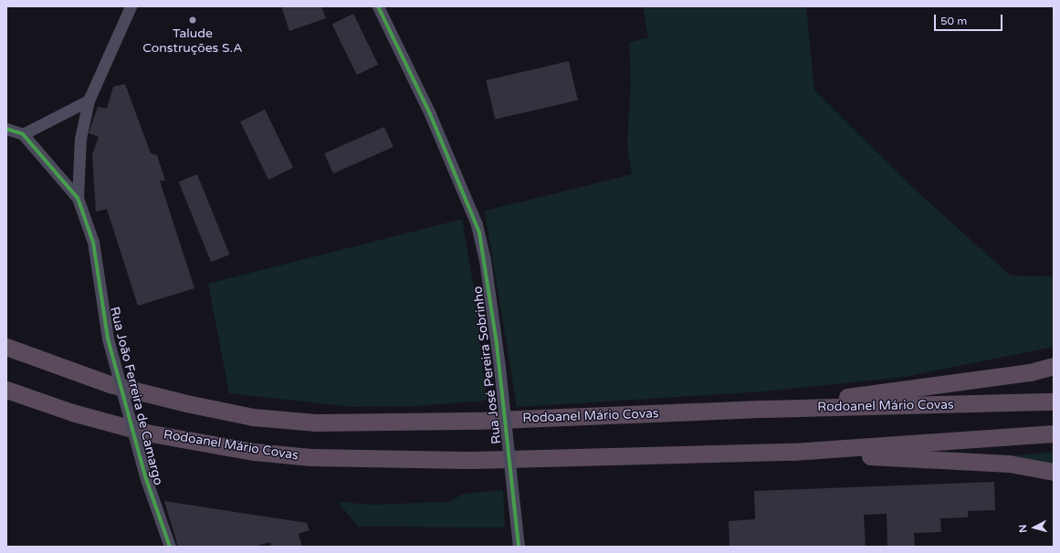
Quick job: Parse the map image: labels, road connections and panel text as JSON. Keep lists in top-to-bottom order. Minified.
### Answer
{"streets":{"highway":["Rodoanel Mário Covas"],"street":["Rua José Pereira Sobrinho","Rua João Ferreira de Camargo"]},"places":["Talude Construções S.A"],"scale_bar":"50 m","north":"left"}
